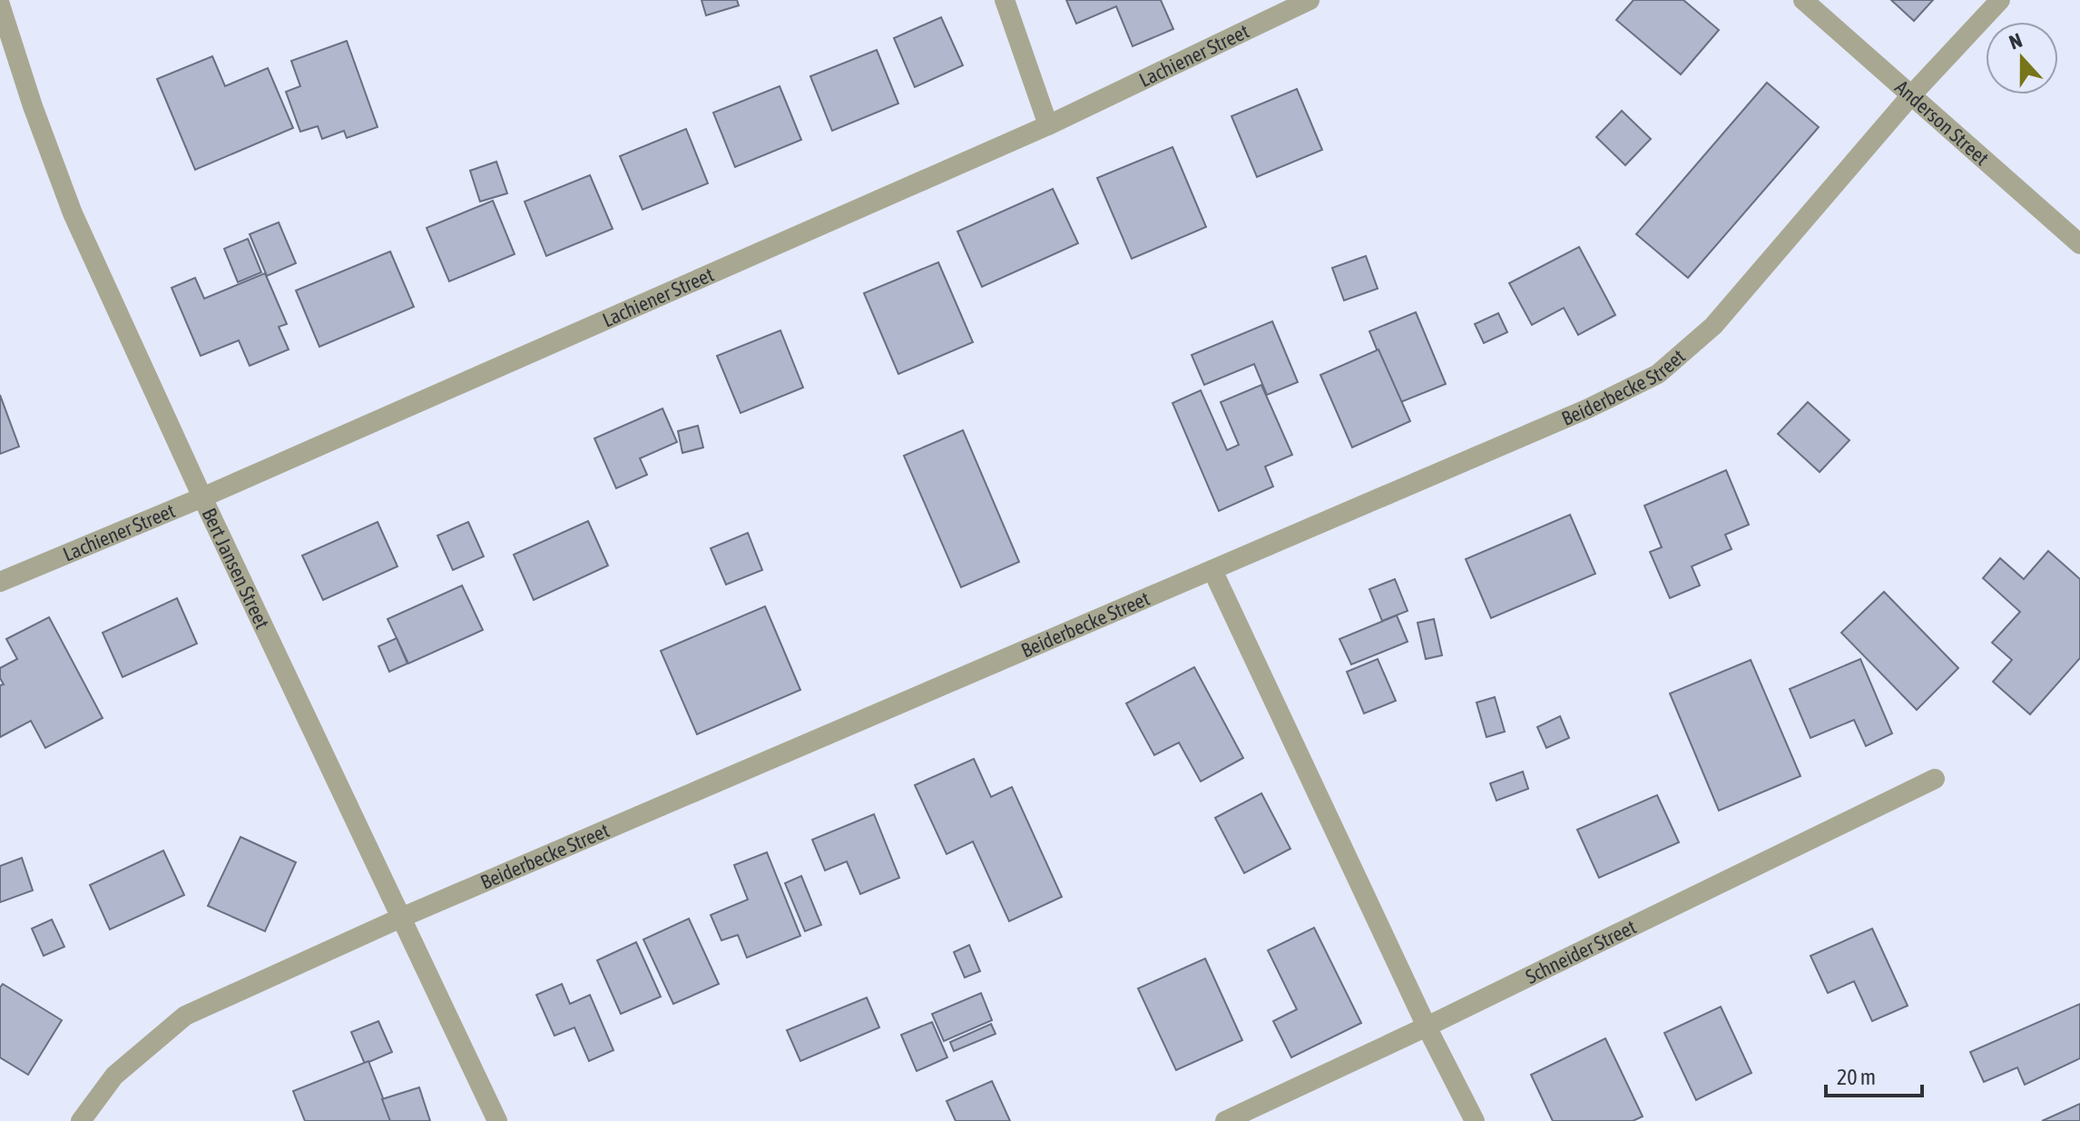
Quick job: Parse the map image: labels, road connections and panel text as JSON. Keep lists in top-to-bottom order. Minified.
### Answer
{"streets":{"street":["Lachiener Street","Anderson Street","Beiderbecke Street","Bert Jansen Street","Schneider Street"]},"crossings":[["Lachiener Street","Bert Jansen Street"],["Anderson Street","Beiderbecke Street"],["Beiderbecke Street","Bert Jansen Street"]],"scale_bar":"20 m","north":"top"}
